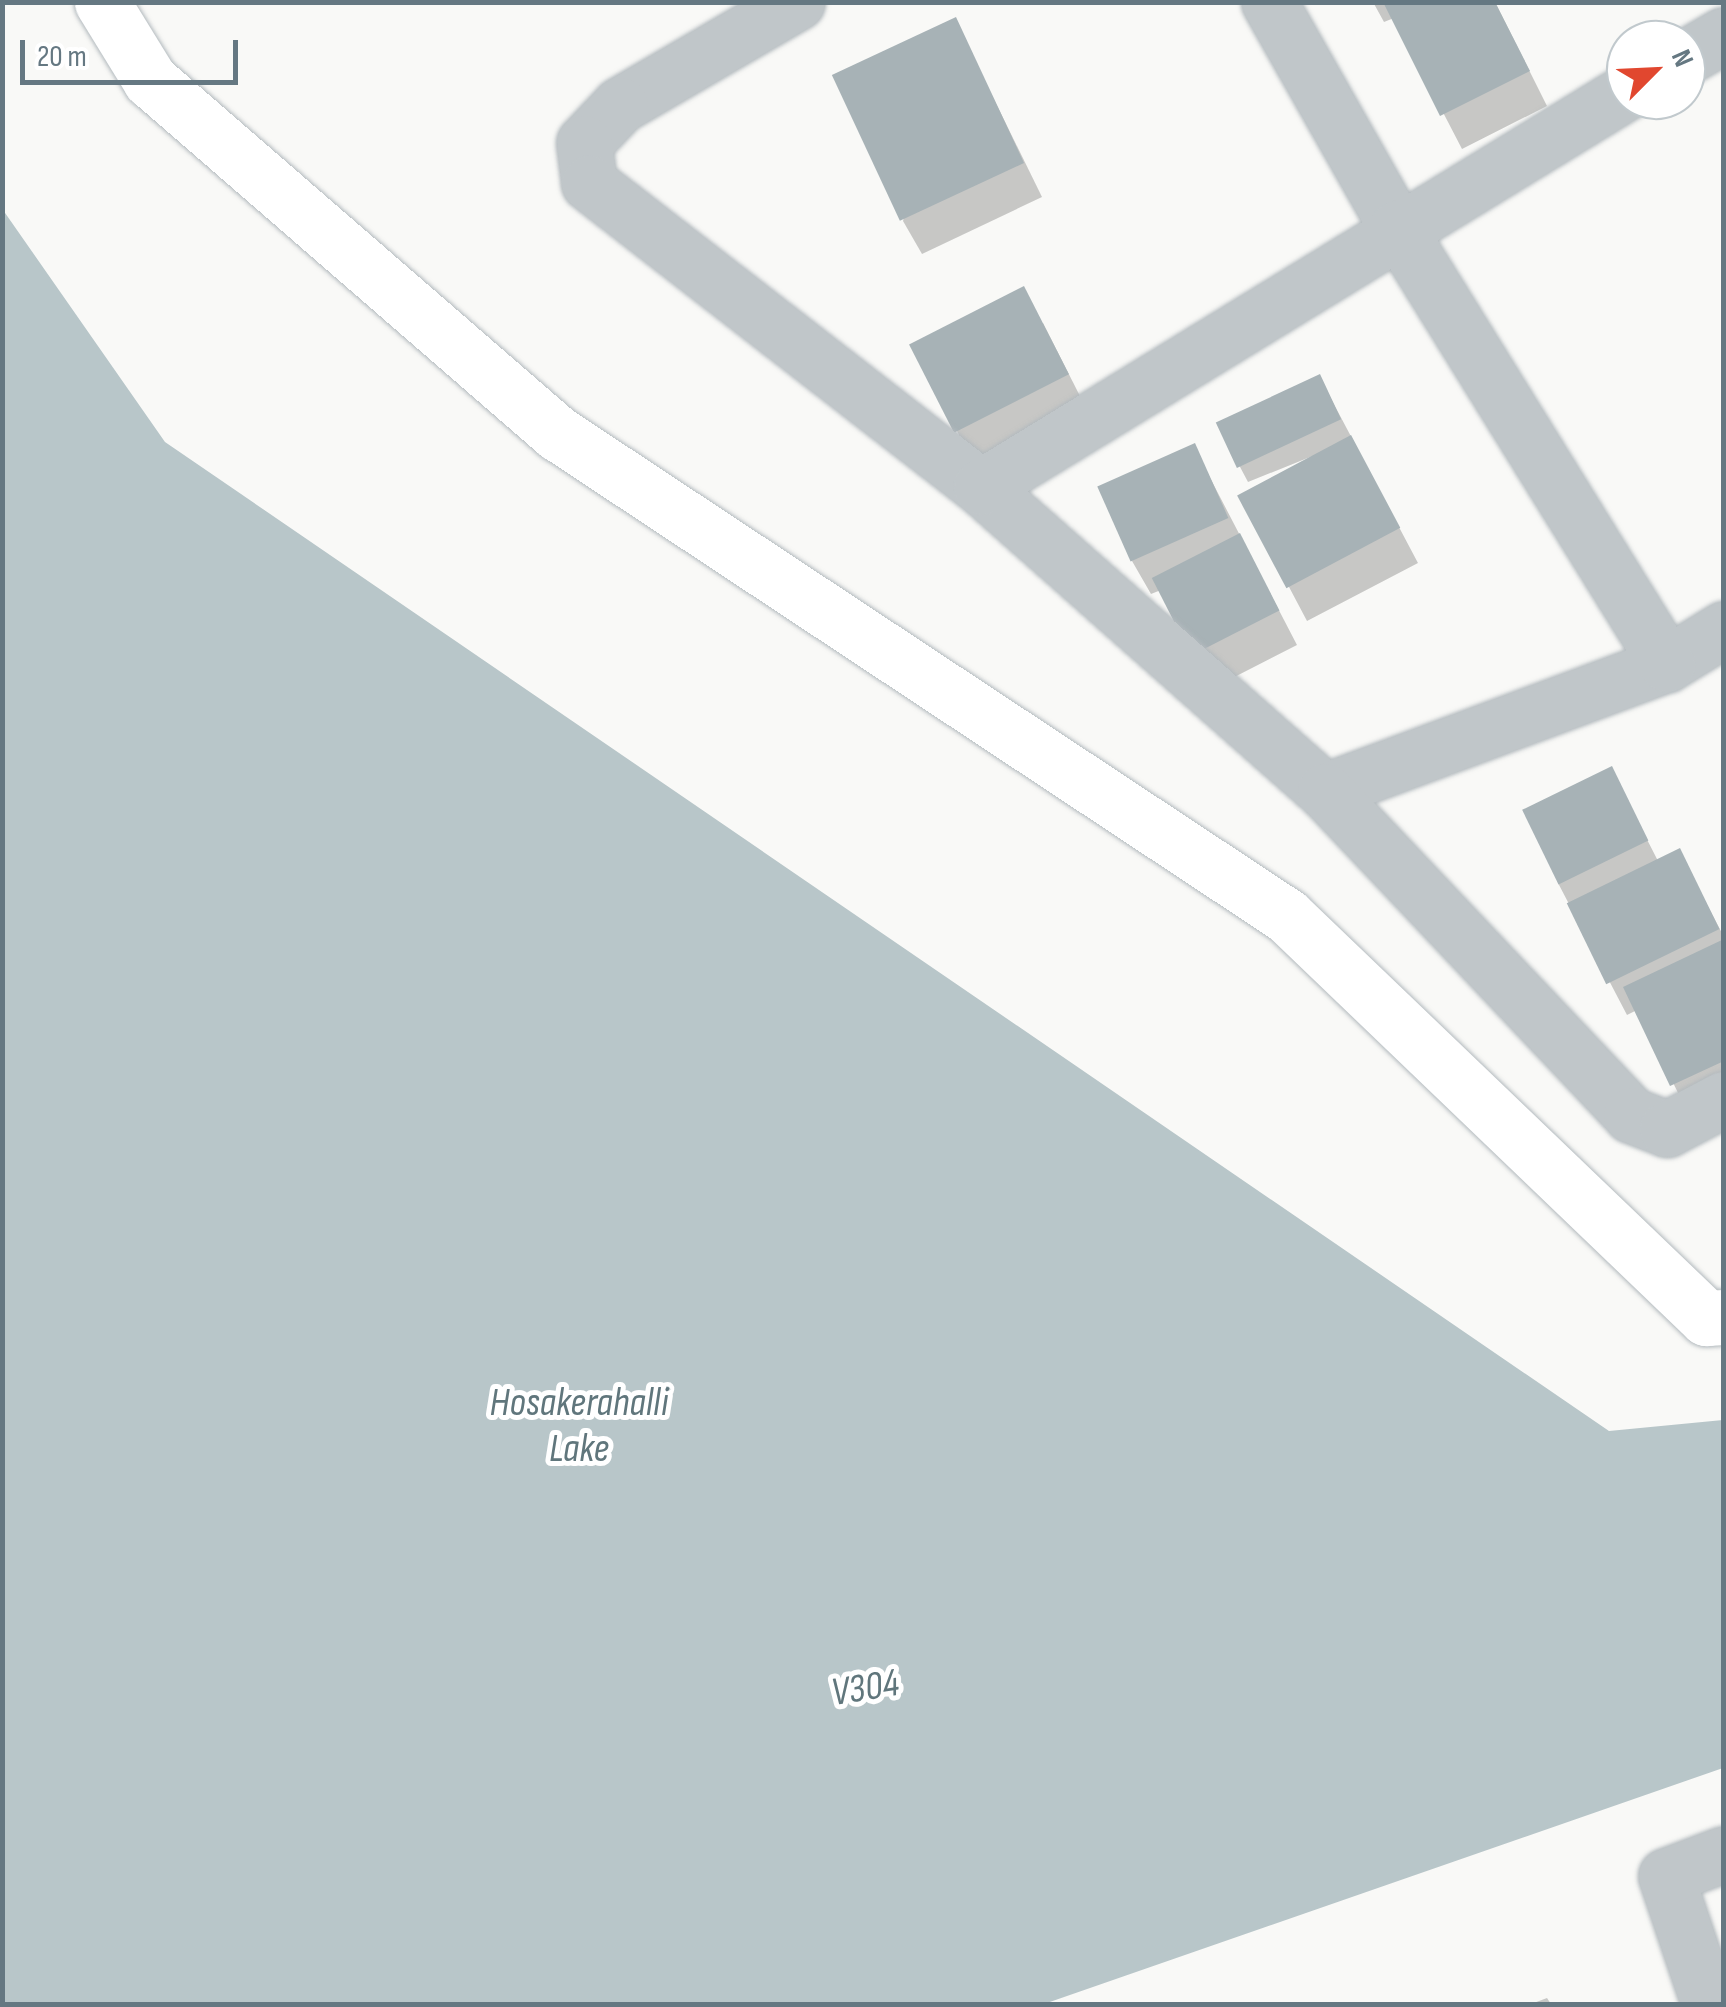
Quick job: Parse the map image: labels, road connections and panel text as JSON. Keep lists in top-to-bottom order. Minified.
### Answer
{"water":["Hosakerahalli Lake","V304"],"scale_bar":"20 m","north":"top right"}
